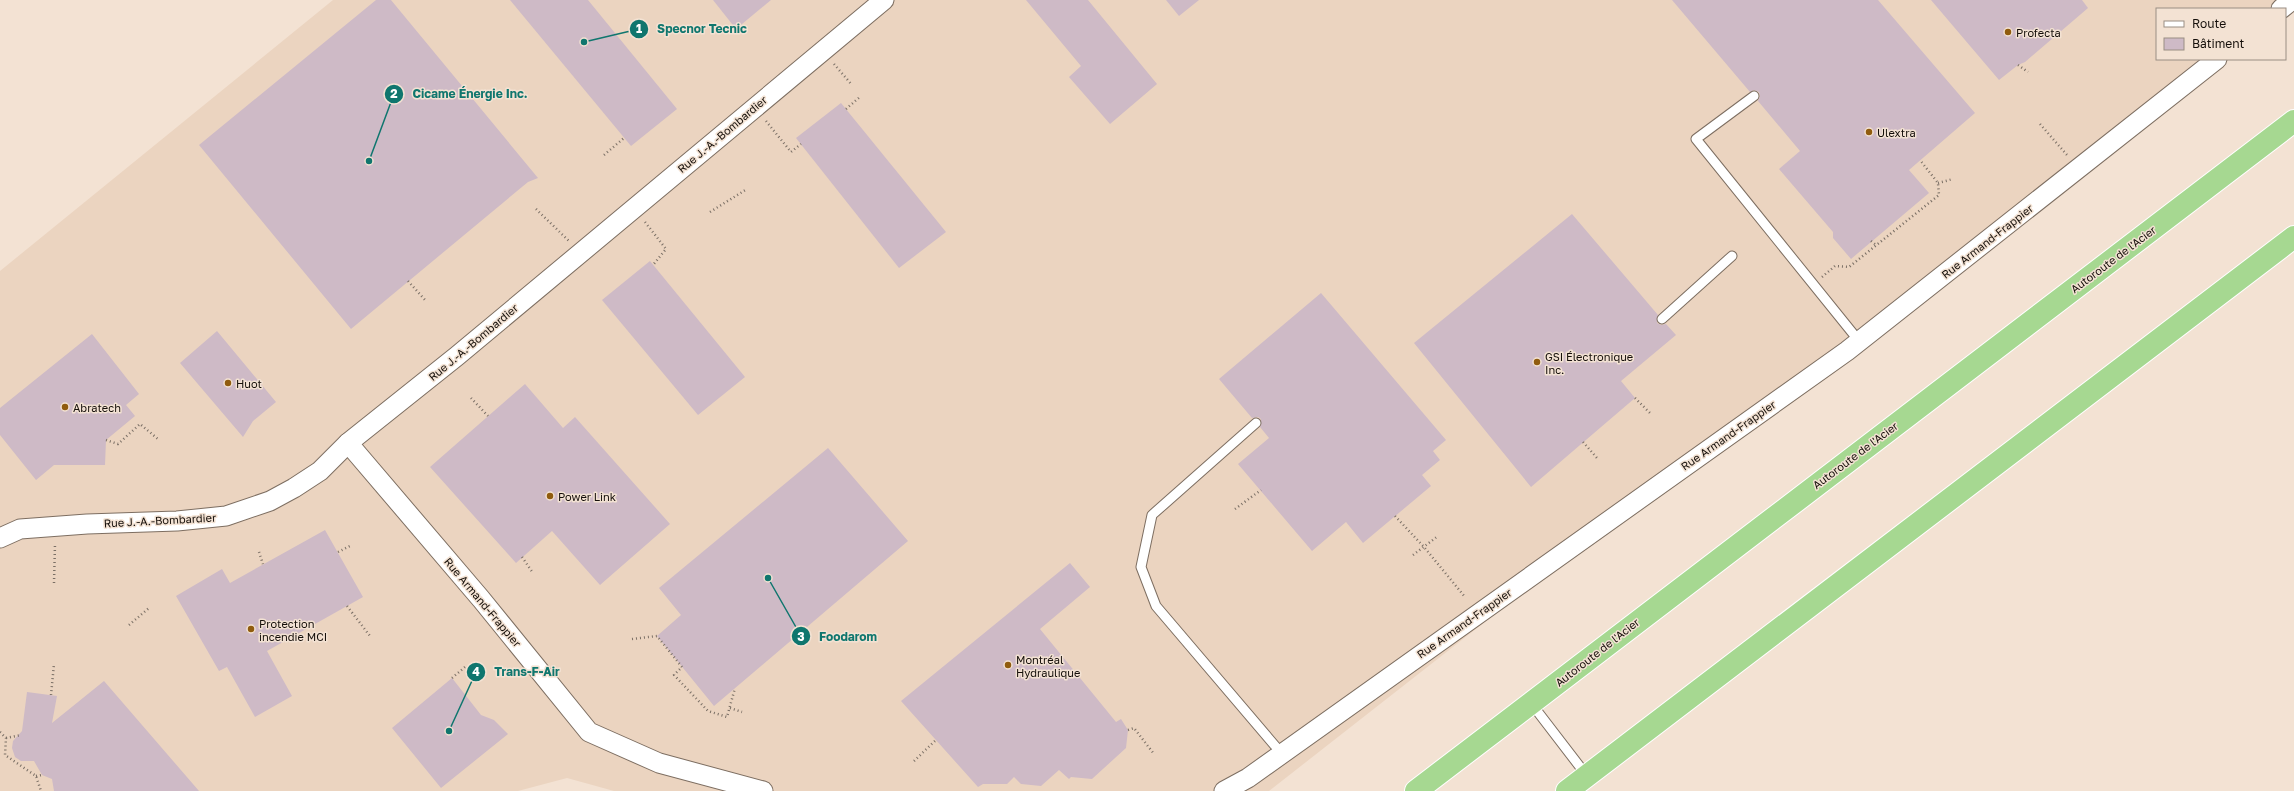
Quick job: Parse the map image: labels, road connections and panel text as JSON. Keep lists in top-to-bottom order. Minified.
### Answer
{"streets":{"highway":["Autoroute de l'Acier"],"street":["Rue J.-A.-Bombardier","Rue Armand-Frappier"]},"crossings":[["Rue J.-A.-Bombardier","Rue Armand-Frappier"]],"places":["Profecta","Specnor Tecnic","Ulextra","Cicame Énergie Inc.","GSI Électronique Inc.","Huot","Abratech","Power Link","Foodarom","Protection incendie MCI","Montréal Hydraulique","Trans-F-Air"],"legend":["Route","Bâtiment"]}
